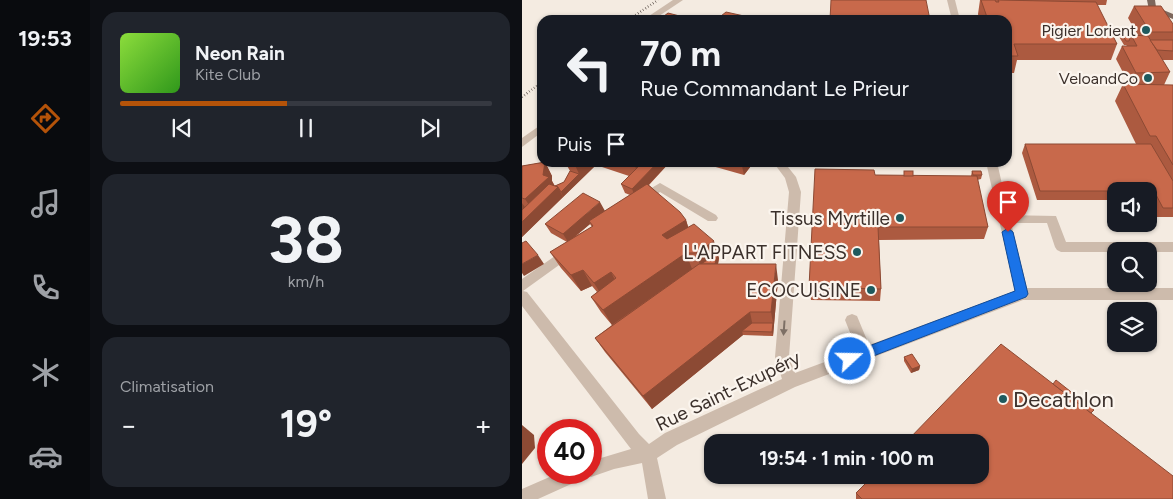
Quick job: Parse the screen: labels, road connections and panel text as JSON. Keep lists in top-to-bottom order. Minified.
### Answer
{"streets":{"street":["Rue Saint-Exupéry"]},"places":["Pigier Lorient","VeloandCo","Tissus Myrtille","L'APPART FITNESS","ECOCUISINE","Decathlon"],"page":{"tabs":"19:53","turn":["70 m","Rue Commandant Le Prieur"],"song":["Neon Rain","Kite Club"],"then":"Puis","tile":[["38","km/h"],"Climatisation"],"heat":["−","19°","+"],"limit":"40","trip":"19:54 · 1 min · 100 m"}}
